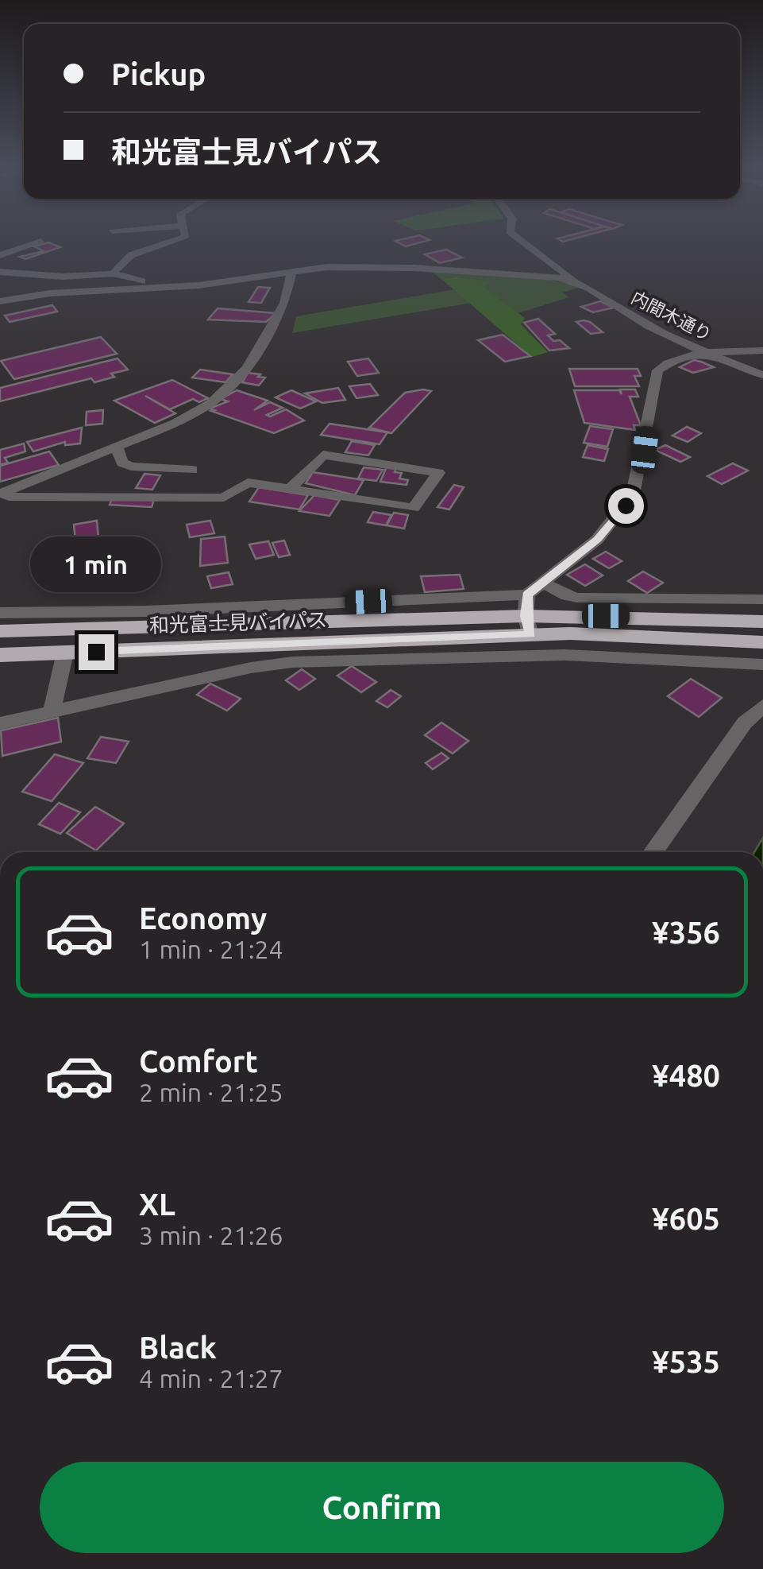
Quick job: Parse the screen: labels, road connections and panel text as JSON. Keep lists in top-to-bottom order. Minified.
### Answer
{"streets":{"highway":["和光富士見バイパス"],"street":["内間木通り"]},"page":{"banner":["Pickup","和光富士見バイパス"],"bubble":"1 min","list":[{"name":"Economy","note":"1 min · 21:24","value":"¥356"},{"name":"Comfort","note":"2 min · 21:25","value":"¥480"},{"name":"XL","note":"3 min · 21:26","value":"¥605"},{"name":"Black","note":"4 min · 21:27","value":"¥535"}],"buttons":"Confirm"}}
